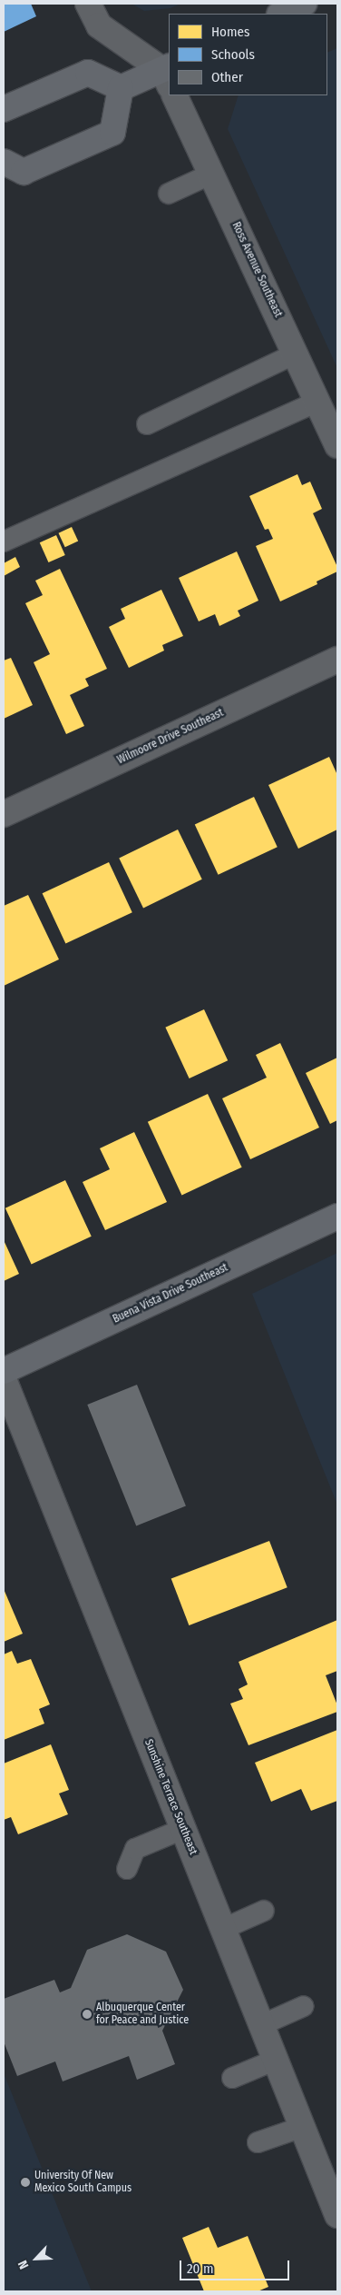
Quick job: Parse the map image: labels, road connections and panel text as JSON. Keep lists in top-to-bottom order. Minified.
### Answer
{"streets":{"main road":["Buena Vista Drive Southeast"],"street":["Ross Avenue Southeast","Wilmoore Drive Southeast","Sunshine Terrace Southeast"]},"places":["Albuquerque Center for Peace and Justice","University Of New Mexico South Campus"],"legend":["Homes","Schools","Other"],"scale_bar":"20 m","north":"bottom left"}
